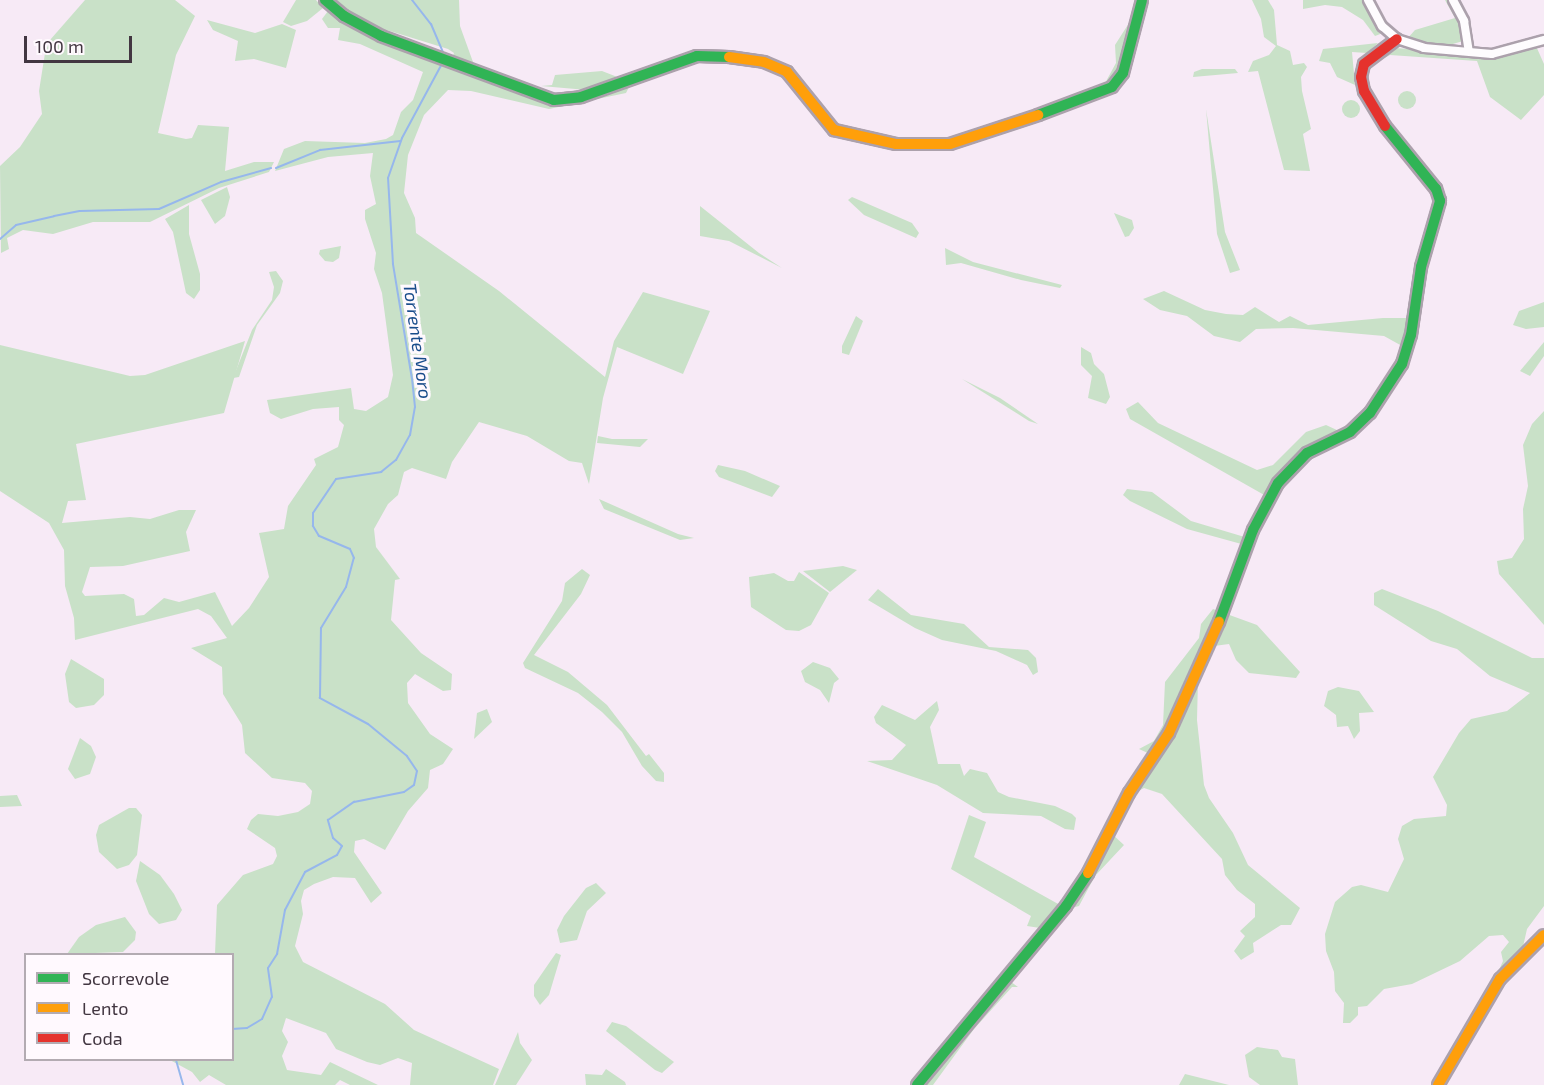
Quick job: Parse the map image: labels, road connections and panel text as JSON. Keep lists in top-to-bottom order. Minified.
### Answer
{"water":["Torrente Moro"],"legend":["Scorrevole","Lento","Coda"],"scale_bar":"100 m"}
